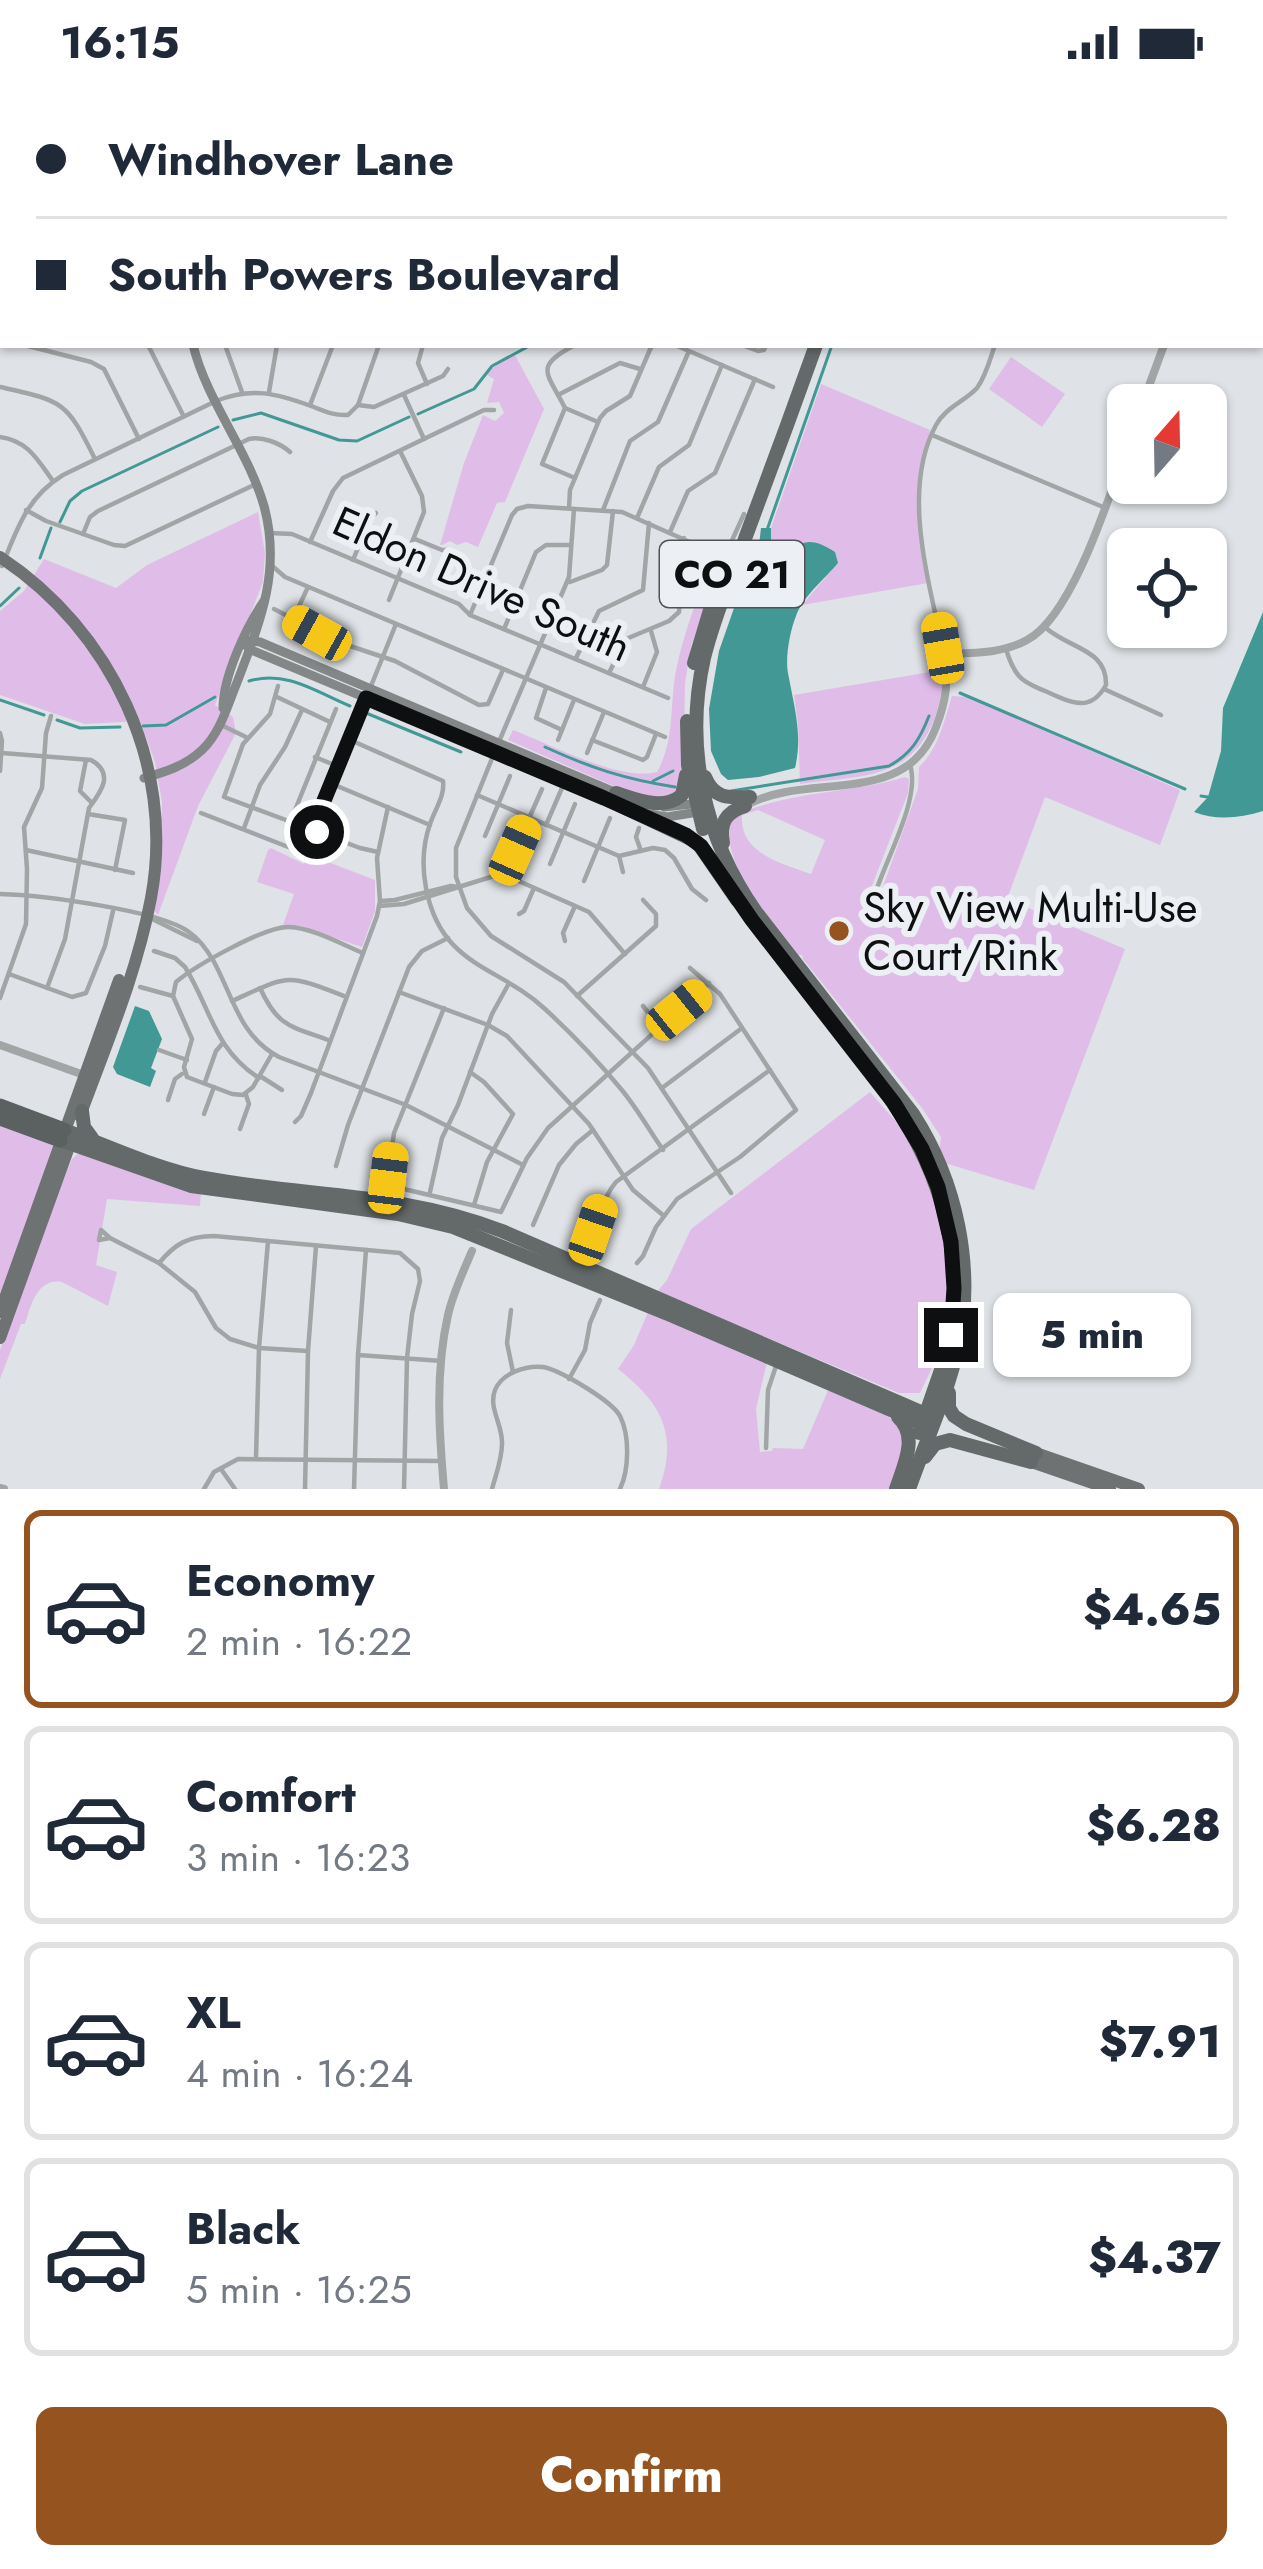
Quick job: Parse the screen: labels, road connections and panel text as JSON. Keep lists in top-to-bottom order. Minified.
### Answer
{"streets":{"highway":["CO 21"],"street":["Eldon Drive South"]},"places":["Sky View Multi-Use Court/Rink"],"north":"top","page":{"status":"16:15","banner":["Windhover Lane","South Powers Boulevard"],"bubble":"5 min","list":[{"name":"Economy","note":"2 min · 16:22","value":"$4.65"},{"name":"Comfort","note":"3 min · 16:23","value":"$6.28"},{"name":"XL","note":"4 min · 16:24","value":"$7.91"},{"name":"Black","note":"5 min · 16:25","value":"$4.37"}],"buttons":"Confirm"}}
